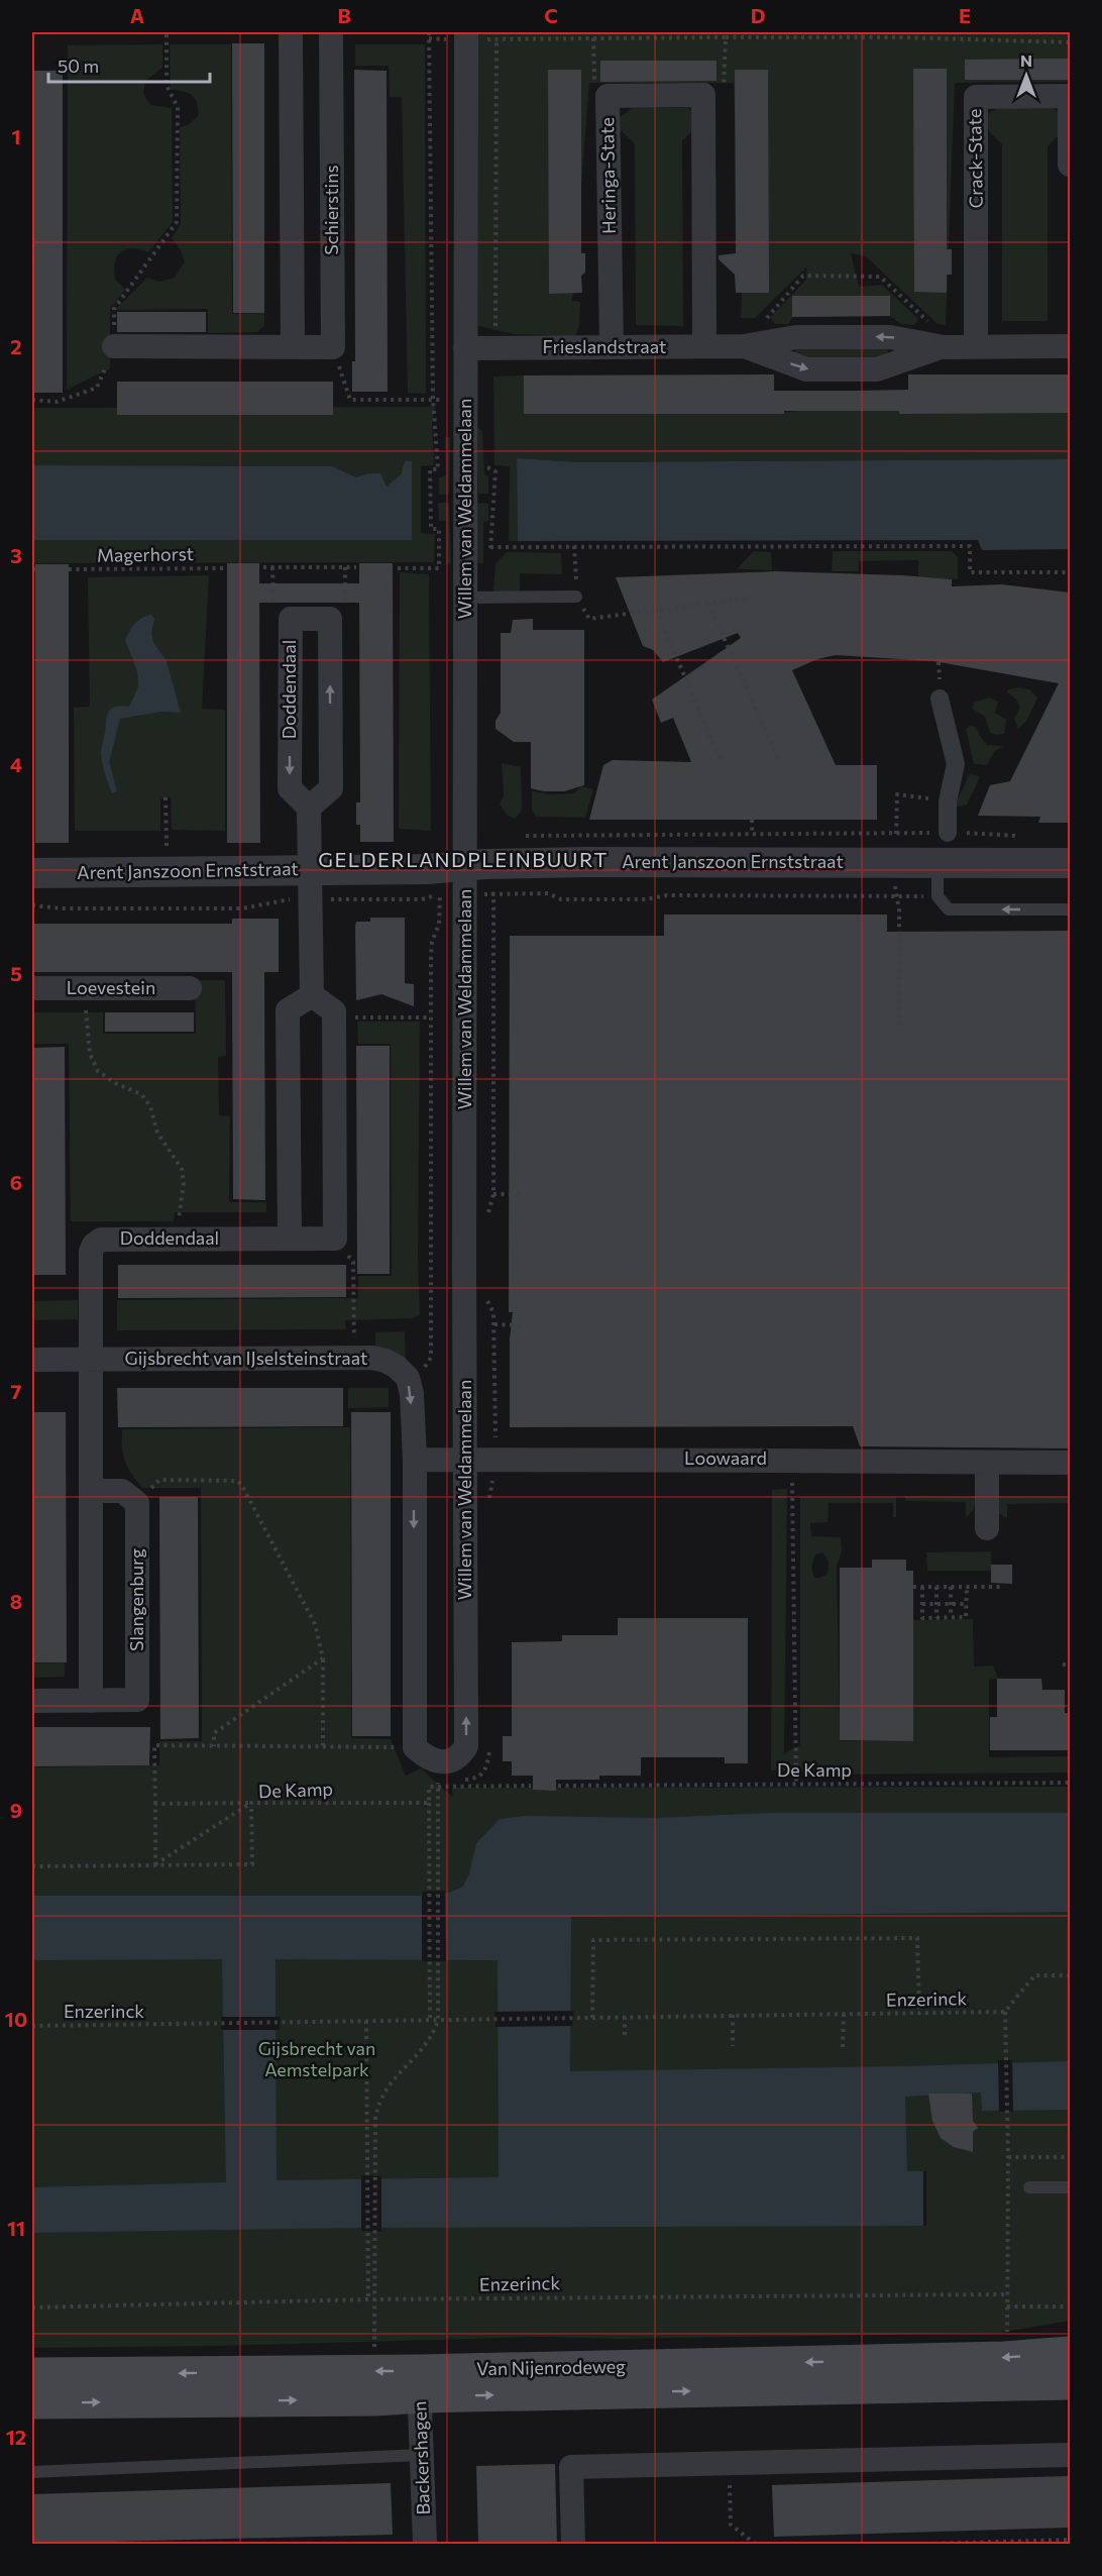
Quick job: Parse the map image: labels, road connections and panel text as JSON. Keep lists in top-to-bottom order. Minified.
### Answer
{"streets":{"main road":["Van Nijenrodeweg"],"street":["Crack-State","Heringa-State","Schierstins","Frieslandstraat","Willem van Weldammelaan","Doddendaal","Arent Janszoon Ernststraat","Loevestein","Gijsbrecht van IJselsteinstraat","Loowaard","Slangenburg","Backershagen"],"path":["Magerhorst","De Kamp","Enzerinck"]},"crossings":[["Crack-State","Frieslandstraat"],["Heringa-State","Frieslandstraat"],["Frieslandstraat","Willem van Weldammelaan"],["Willem van Weldammelaan","Arent Janszoon Ernststraat"],["Willem van Weldammelaan","Loowaard"],["Doddendaal","Gijsbrecht van IJselsteinstraat"],["Van Nijenrodeweg","Backershagen"]],"districts":["GELDERLANDPLEINBUURT"],"parks":["Gijsbrecht van Aemstelpark"],"scale_bar":"50 m","north":"top","grid":{"columns":["A","B","C","D","E"],"rows":["1","2","3","4","5","6","7","8","9","10","11","12"]}}
